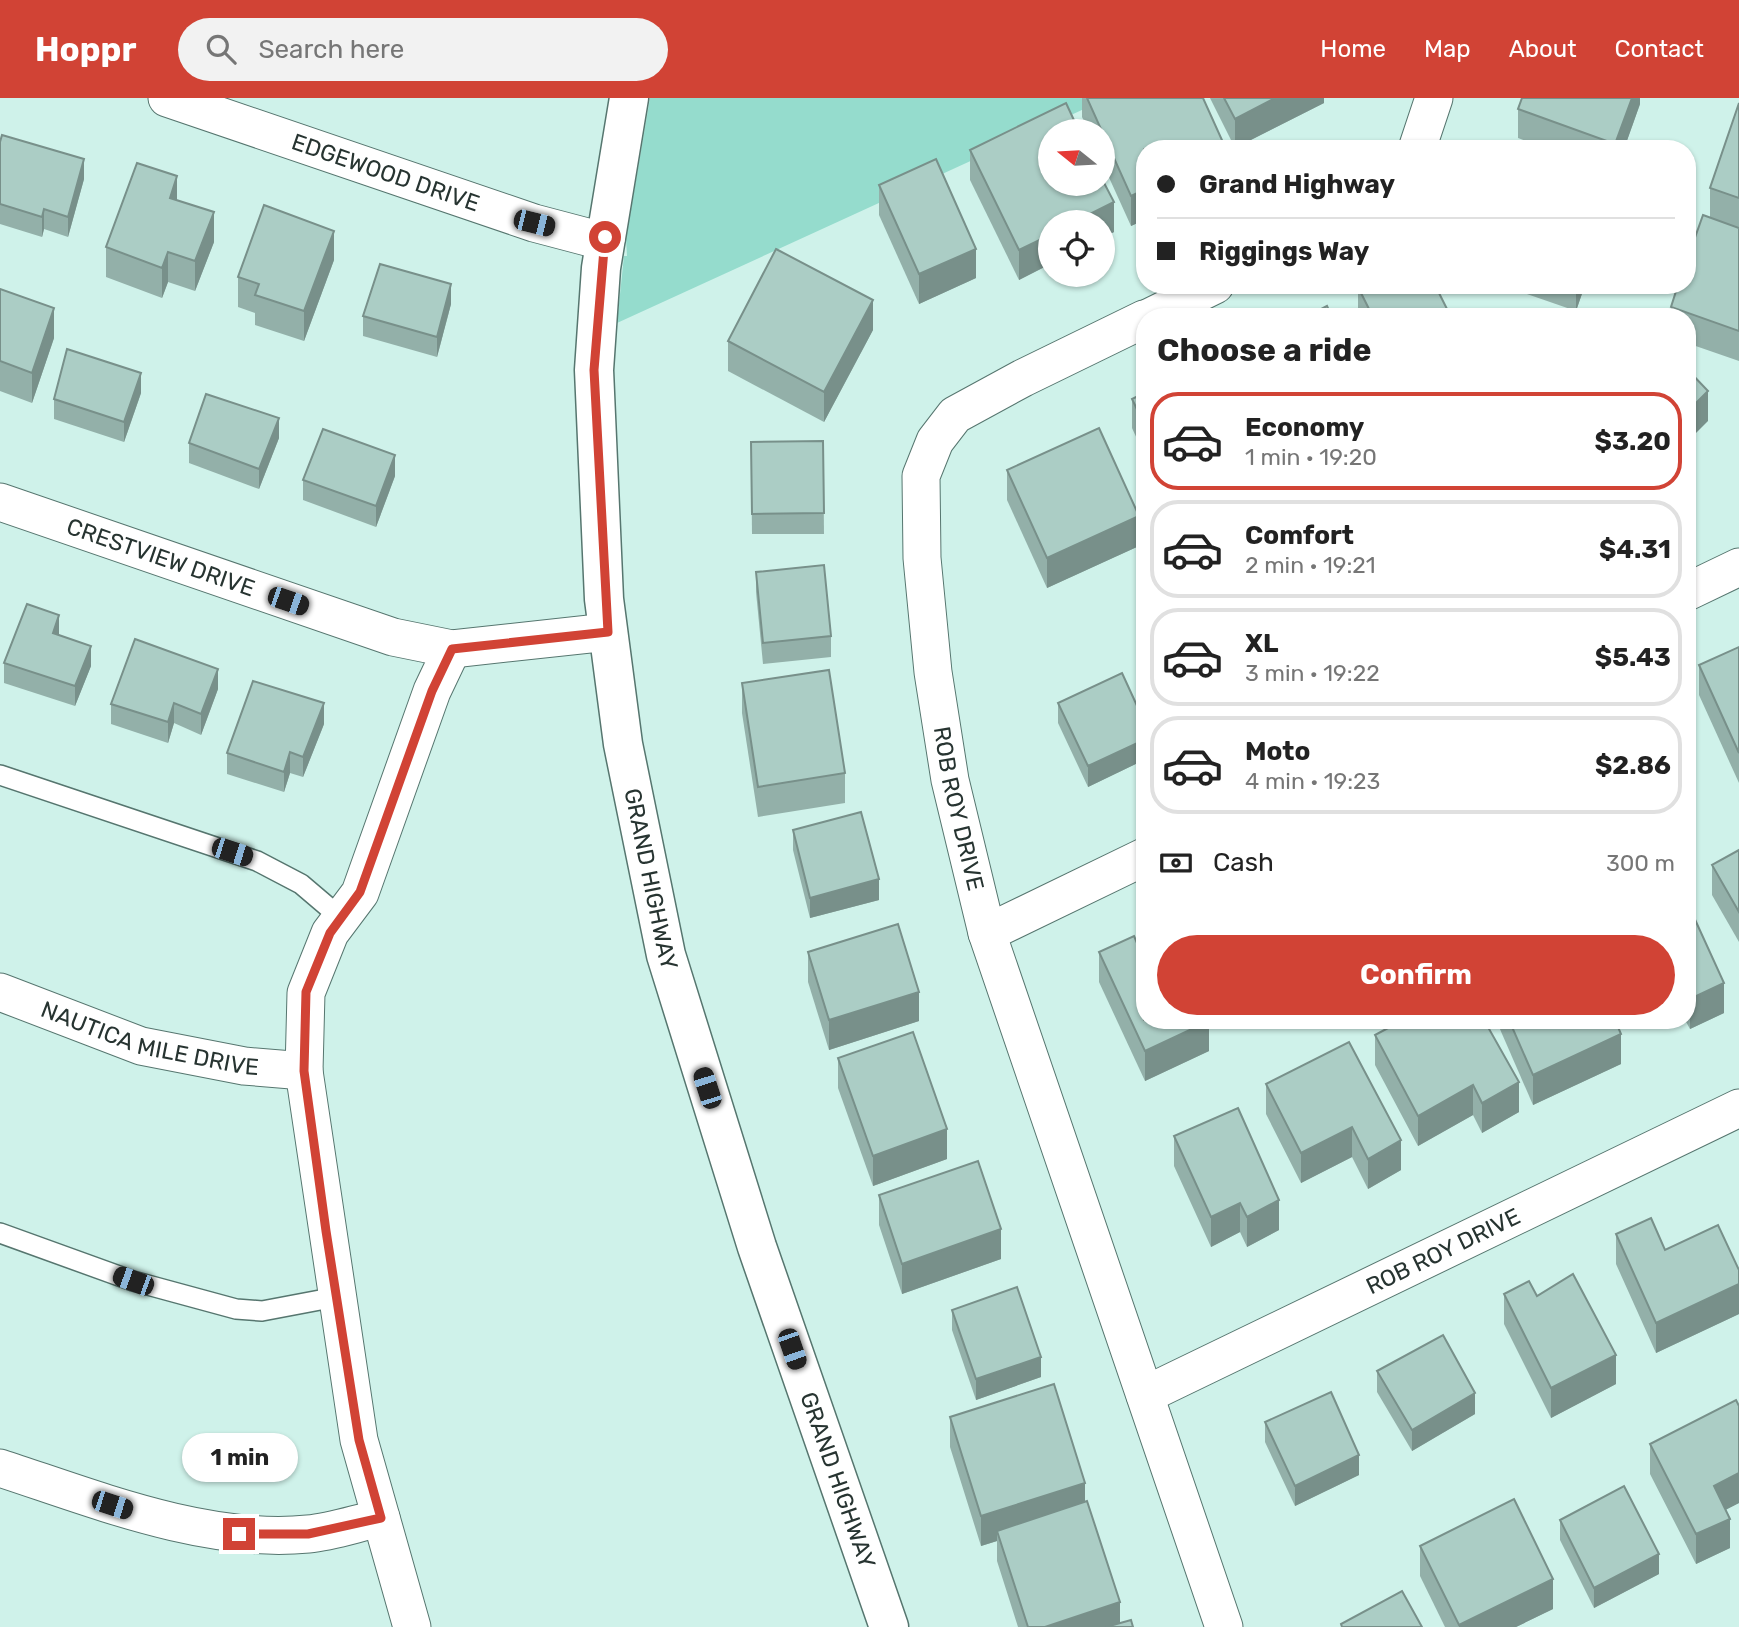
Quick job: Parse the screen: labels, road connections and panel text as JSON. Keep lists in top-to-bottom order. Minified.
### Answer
{"streets":{"street":["EDGEWOOD DRIVE","CRESTVIEW DRIVE","ROB ROY DRIVE","GRAND HIGHWAY","NAUTICA MILE DRIVE"]},"crossings":[["EDGEWOOD DRIVE","GRAND HIGHWAY"],["CRESTVIEW DRIVE","GRAND HIGHWAY"]],"north":"left","page":{"header":"Hoppr","search":"Search here","nav":["Home","Map","About","Contact"],"banner":["Grand Highway","Riggings Way"],"heading":"Choose a ride","list":[{"name":"Economy","note":"1 min · 19:20","value":"$3.20"},{"name":"Comfort","note":"2 min · 19:21","value":"$4.31"},{"name":"XL","note":"3 min · 19:22","value":"$5.43"},{"name":"Moto","note":"4 min · 19:23","value":"$2.86"}],"pay":["Cash","300 m"],"buttons":"Confirm","bubble":"1 min"}}
